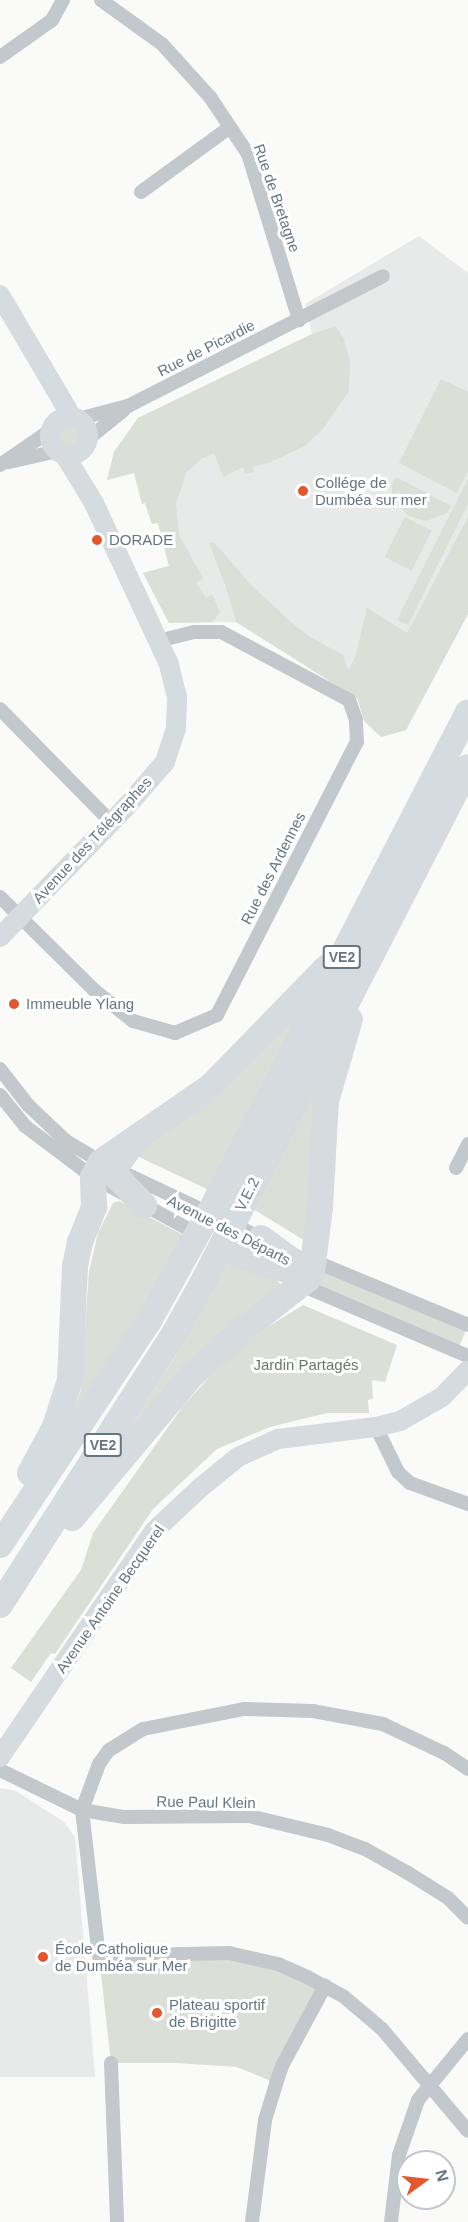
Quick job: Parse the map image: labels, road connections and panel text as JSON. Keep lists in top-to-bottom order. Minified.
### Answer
{"streets":{"highway":["VE2","V.E.2"],"street":["Rue de Bretagne","Rue de Picardie","Avenue des Télégraphes","Rue des Ardennes","Avenue des Départs","Avenue Antoine Becquerel","Rue Paul Klein"]},"crossings":[["Rue de Bretagne","Rue de Picardie"],["Rue de Picardie","Avenue des Télégraphes"],["Avenue des Télégraphes","Rue des Ardennes"]],"parks":["Jardin Partagés"],"places":["Collége de Dumbéa sur mer","DORADE","Immeuble Ylang","École Catholique de Dumbéa sur Mer","Plateau sportif de Brigitte"],"north":"right"}
